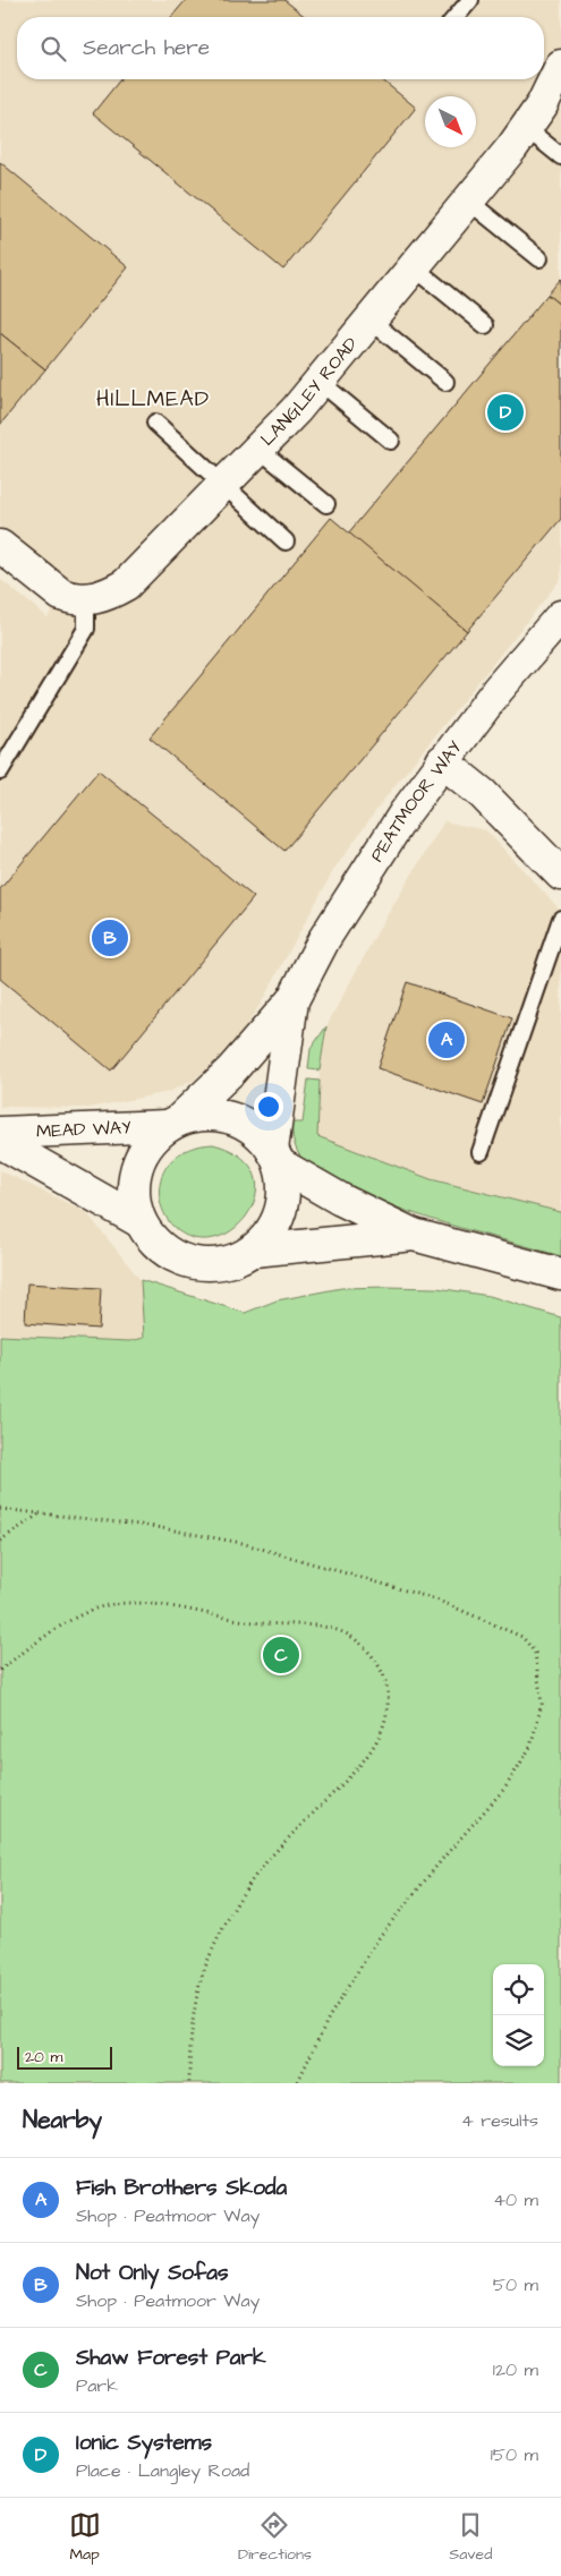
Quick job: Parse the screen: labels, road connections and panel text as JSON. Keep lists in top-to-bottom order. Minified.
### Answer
{"streets":{"main road":["LANGLEY ROAD","PEATMOOR WAY","MEAD WAY"]},"crossings":[["PEATMOOR WAY","MEAD WAY"]],"districts":["HILLMEAD"],"scale_bar":"20 m","north":"bottom right","page":{"search":"Search here","pins":["D","B","A","C"],"scale":"20 m","heading":["Nearby","4 results"],"list":[{"mark":"A","name":"Fish Brothers Skoda","note":"Shop · Peatmoor Way","value":"40 m"},{"mark":"B","name":"Not Only Sofas","note":"Shop · Peatmoor Way","value":"50 m"},{"mark":"C","name":"Shaw Forest Park","note":"Park","value":"120 m"},{"mark":"D","name":"Ionic Systems","note":"Place · Langley Road","value":"150 m"}],"nav":["Map","Directions","Saved"]}}
